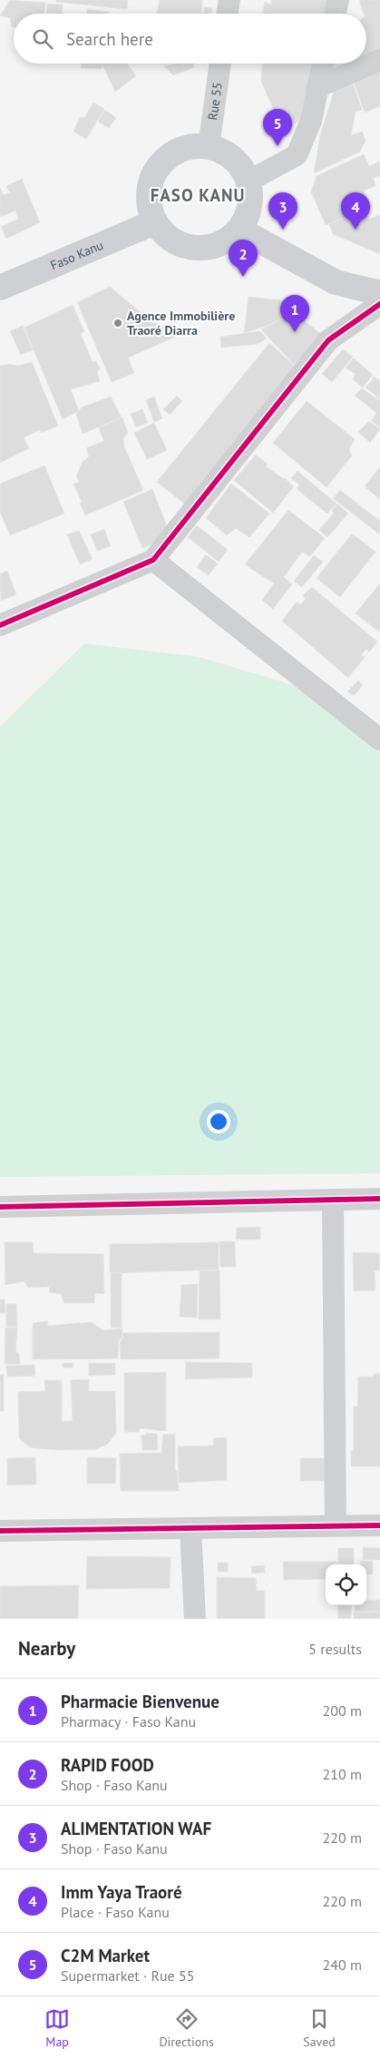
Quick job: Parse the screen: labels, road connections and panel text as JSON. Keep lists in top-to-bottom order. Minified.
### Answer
{"streets":{"main road":["Faso Kanu"],"street":["Rue 55"]},"crossings":[["Rue 55","Faso Kanu"]],"districts":["FASO KANU"],"places":["Agence Immobilière Traoré Diarra"],"page":{"search":"Search here","pins":["5","3","4","2","1"],"heading":["Nearby","5 results"],"list":[{"mark":"1","name":"Pharmacie Bienvenue","note":"Pharmacy · Faso Kanu","value":"200 m"},{"mark":"2","name":"RAPID FOOD","note":"Shop · Faso Kanu","value":"210 m"},{"mark":"3","name":"ALIMENTATION WAF","note":"Shop · Faso Kanu","value":"220 m"},{"mark":"4","name":"Imm Yaya Traoré","note":"Place · Faso Kanu","value":"220 m"},{"mark":"5","name":"C2M Market","note":"Supermarket · Rue 55","value":"240 m"}],"nav":["Map","Directions","Saved"]}}
